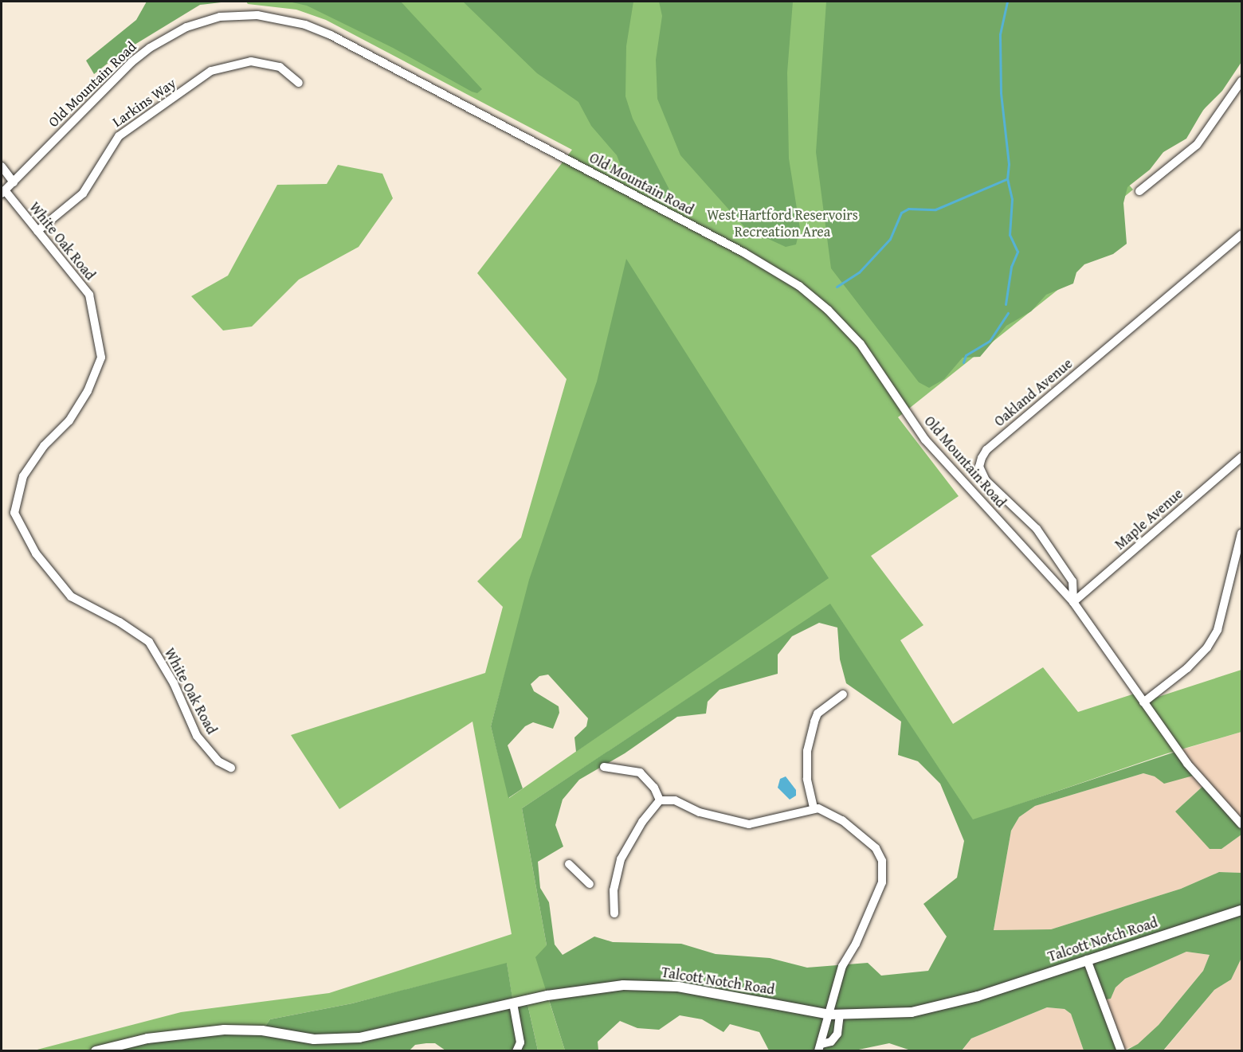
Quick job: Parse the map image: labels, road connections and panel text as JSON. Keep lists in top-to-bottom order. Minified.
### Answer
{"streets":{"street":["Old Mountain Road","Larkins Way","White Oak Road","Oakland Avenue","Maple Avenue","Talcott Notch Road"]},"crossings":[["Old Mountain Road","White Oak Road"],["Old Mountain Road","Oakland Avenue"],["Old Mountain Road","Maple Avenue"],["Larkins Way","White Oak Road"],["Oakland Avenue","Maple Avenue"]],"parks":["West Hartford Reservoirs Recreation Area"]}
